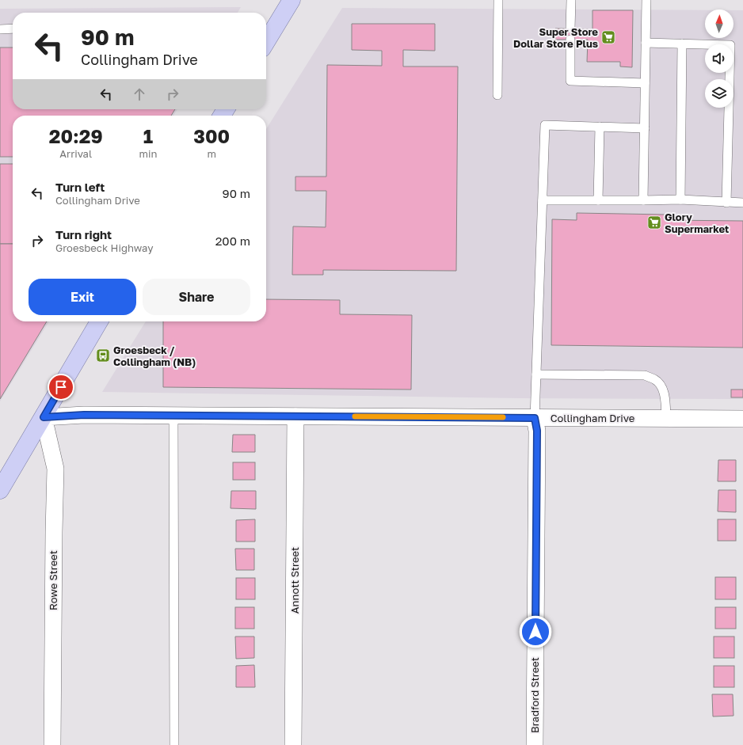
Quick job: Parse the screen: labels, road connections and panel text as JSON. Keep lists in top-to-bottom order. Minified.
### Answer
{"streets":{"street":["Collingham Drive","Rowe Street","Annott Street","Bradford Street"]},"crossings":[["Collingham Drive","Rowe Street"],["Collingham Drive","Annott Street"],["Collingham Drive","Bradford Street"]],"places":{"supermarket":["Super Store Dollar Store Plus","Glory Supermarket"],"bus stop":["Groesbeck / Collingham (NB)"]},"north":"top","page":{"turn":["90 m","Collingham Drive"],"eta":["20:29","Arrival","1","min","300","m"],"list":[{"name":"Turn left","note":"Collingham Drive","value":"90 m"},{"name":"Turn right","note":"Groesbeck Highway","value":"200 m"}],"buttons":["Exit","Share"]}}
